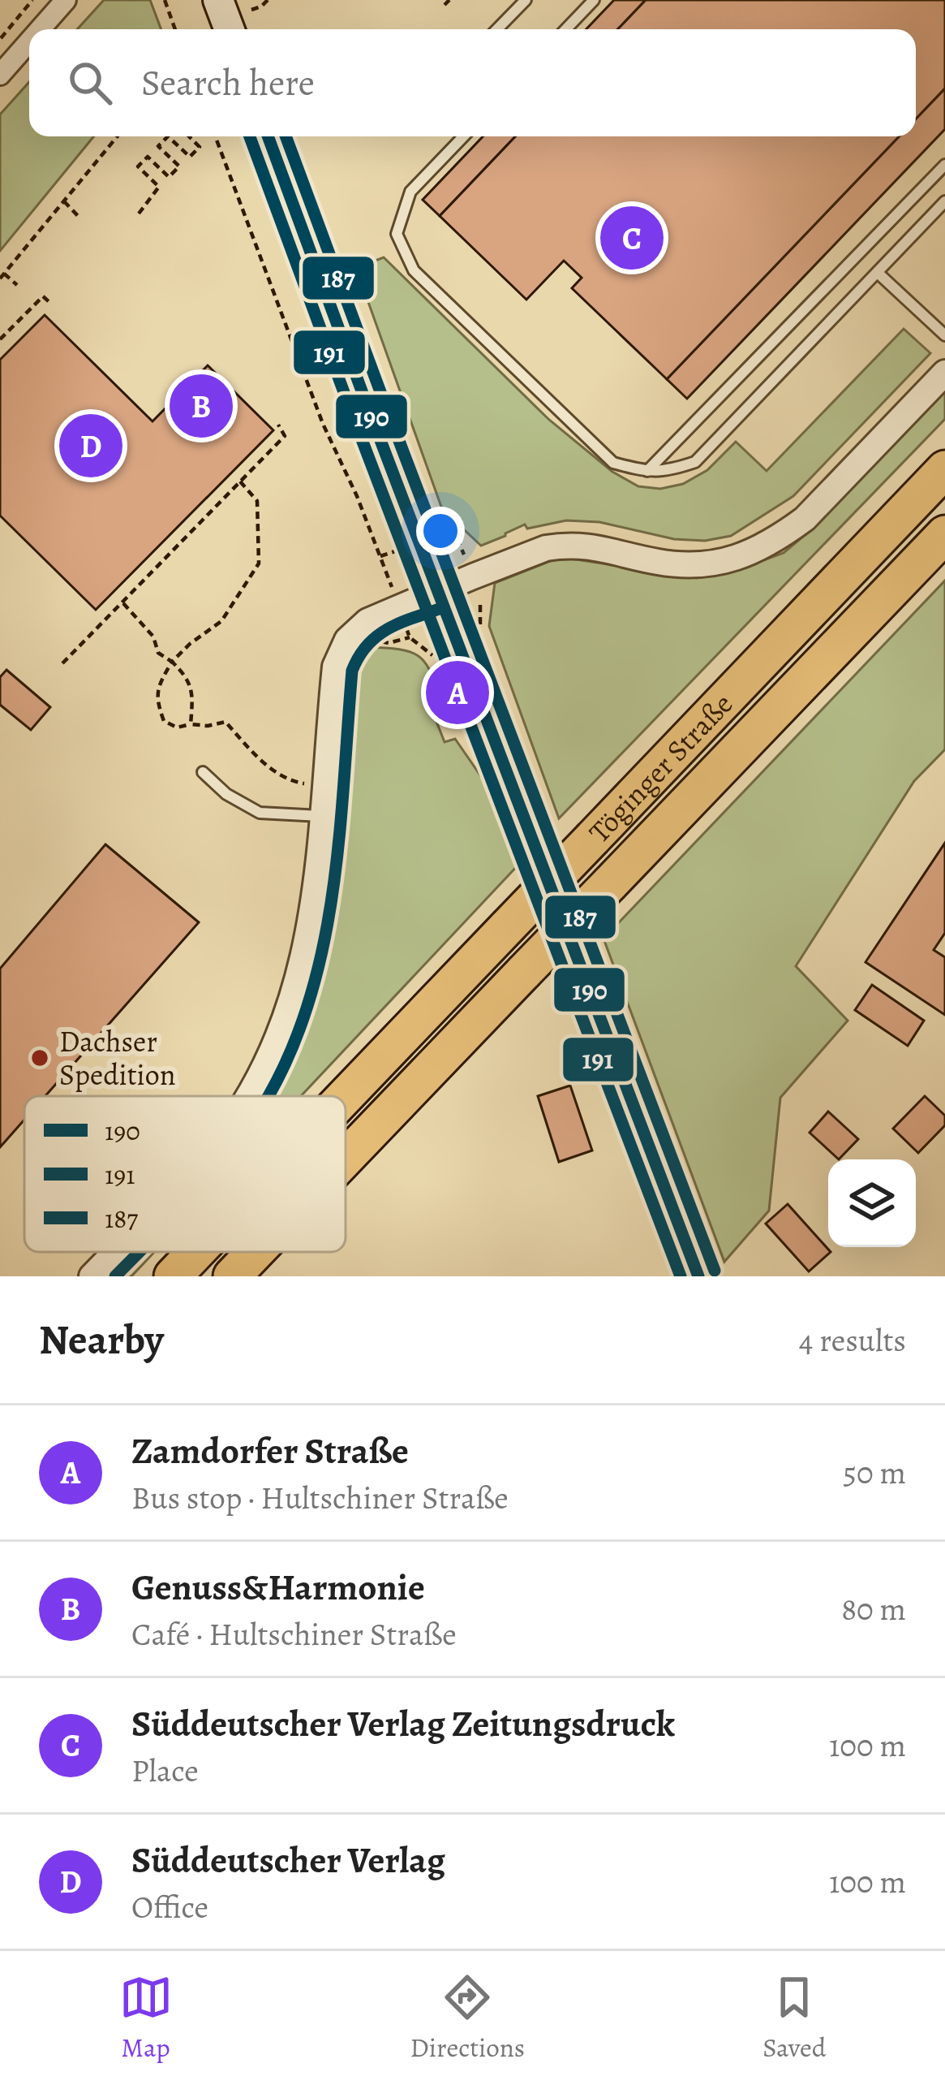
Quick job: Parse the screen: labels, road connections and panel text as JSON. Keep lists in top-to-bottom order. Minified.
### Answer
{"streets":{"highway":["Töginger Straße"]},"places":["Dachser Spedition"],"lines":["transit line 190","transit line 191","transit line 187"],"legend":["190","191","187"],"page":{"search":"Search here","pins":["C","B","D","A"],"heading":["Nearby","4 results"],"list":[{"mark":"A","name":"Zamdorfer Straße","note":"Bus stop · Hultschiner Straße","value":"50 m"},{"mark":"B","name":"Genuss&Harmonie","note":"Café · Hultschiner Straße","value":"80 m"},{"mark":"C","name":"Süddeutscher Verlag Zeitungsdruck","note":"Place","value":"100 m"},{"mark":"D","name":"Süddeutscher Verlag","note":"Office","value":"100 m"}],"nav":["Map","Directions","Saved"]}}
